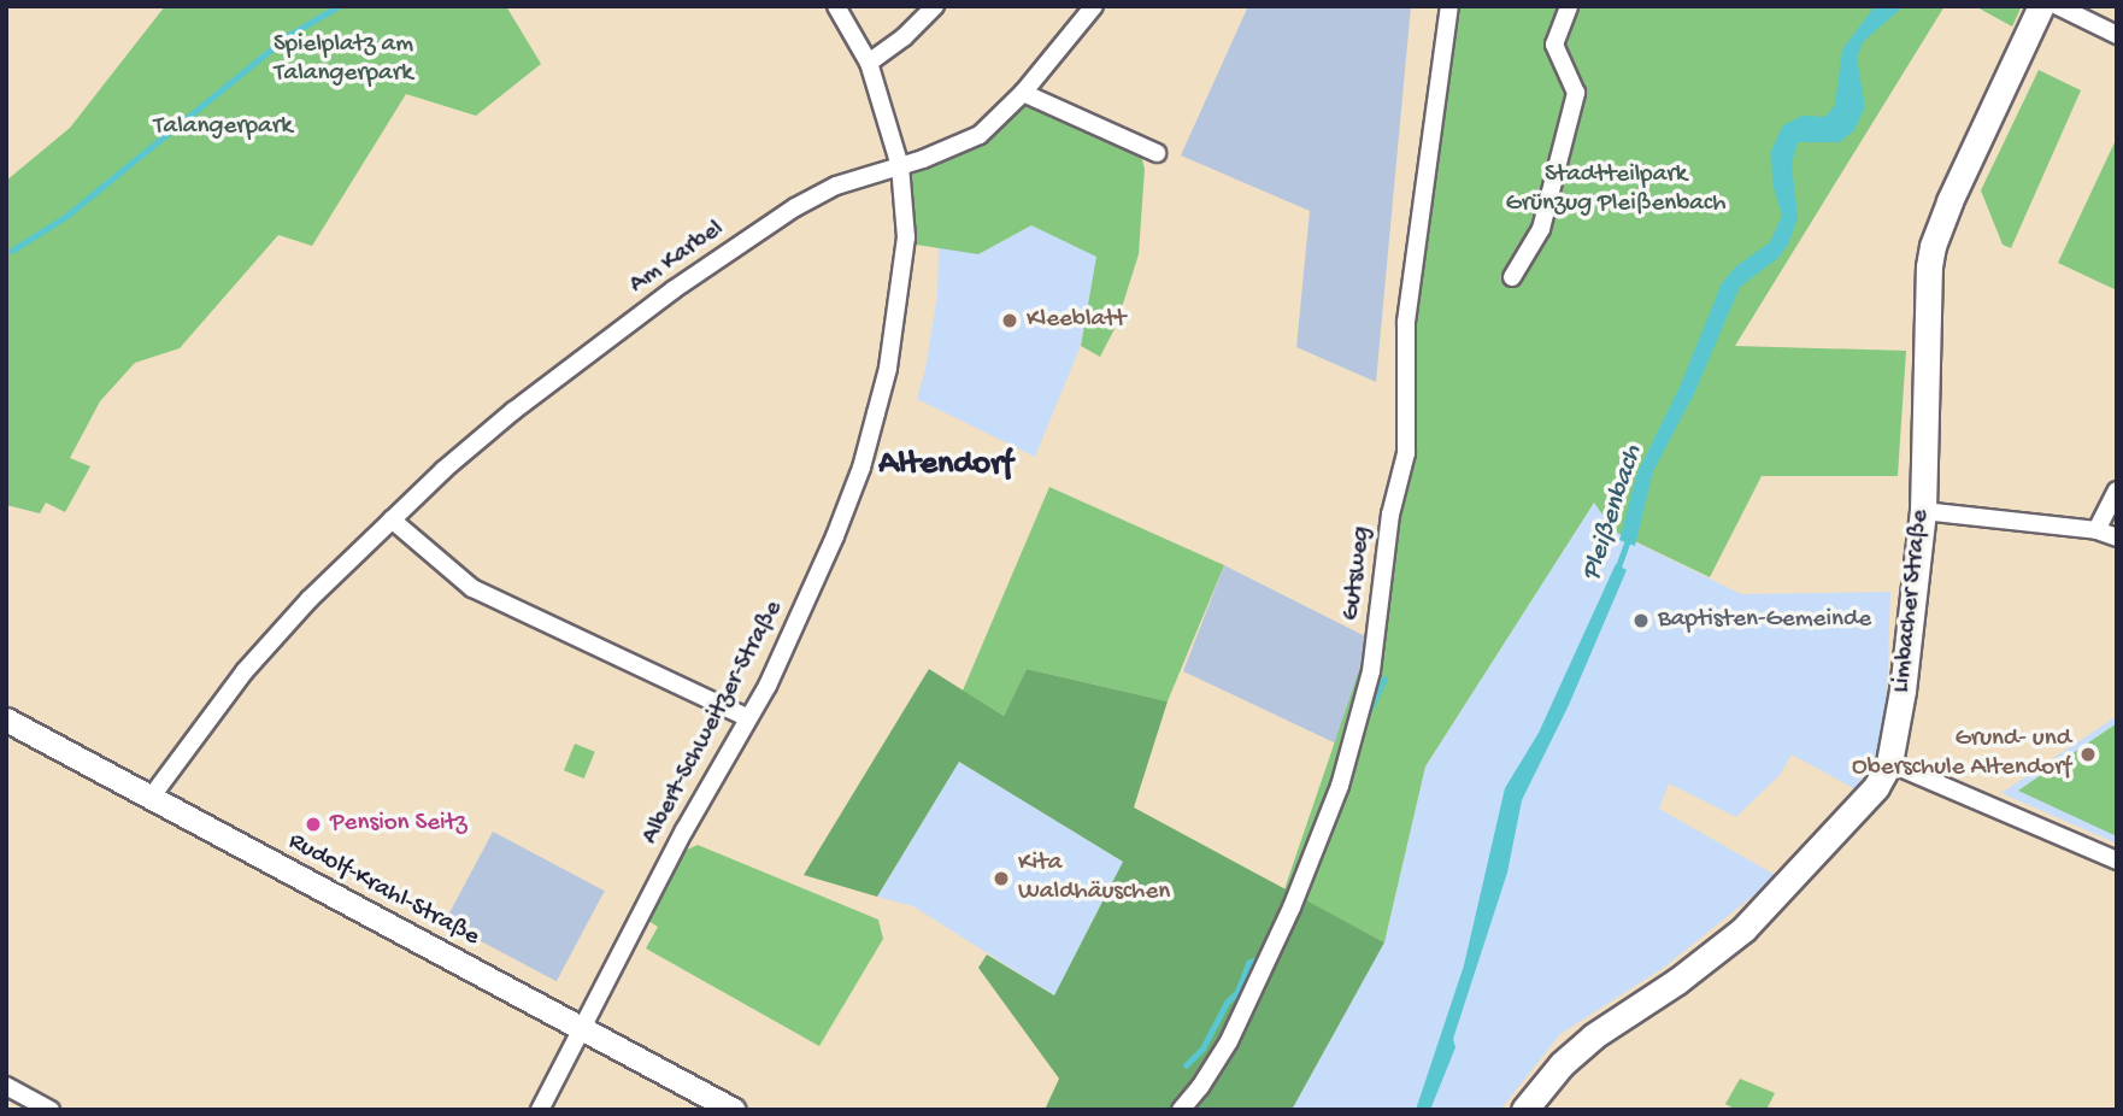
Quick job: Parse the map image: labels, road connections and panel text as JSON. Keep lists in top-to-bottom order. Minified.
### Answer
{"streets":{"main road":["Limbacher Straße"],"street":["Am Karbel","Gutsweg","Albert-Schweitzer-Straße","Rudolf-Krahl-Straße"]},"crossings":[["Am Karbel","Albert-Schweitzer-Straße"],["Am Karbel","Rudolf-Krahl-Straße"],["Albert-Schweitzer-Straße","Rudolf-Krahl-Straße"]],"districts":["Altendorf"],"water":["Pleißenbach"],"parks":["Spielplatz am Talangerpark","Talangerpark","Stadtteilpark Grünzug Pleißenbach"],"places":["Kleeblatt","Baptisten-Gemeinde","Grund- und Oberschule Altendorf","Pension Seitz","Kita Waldhäuschen"]}
